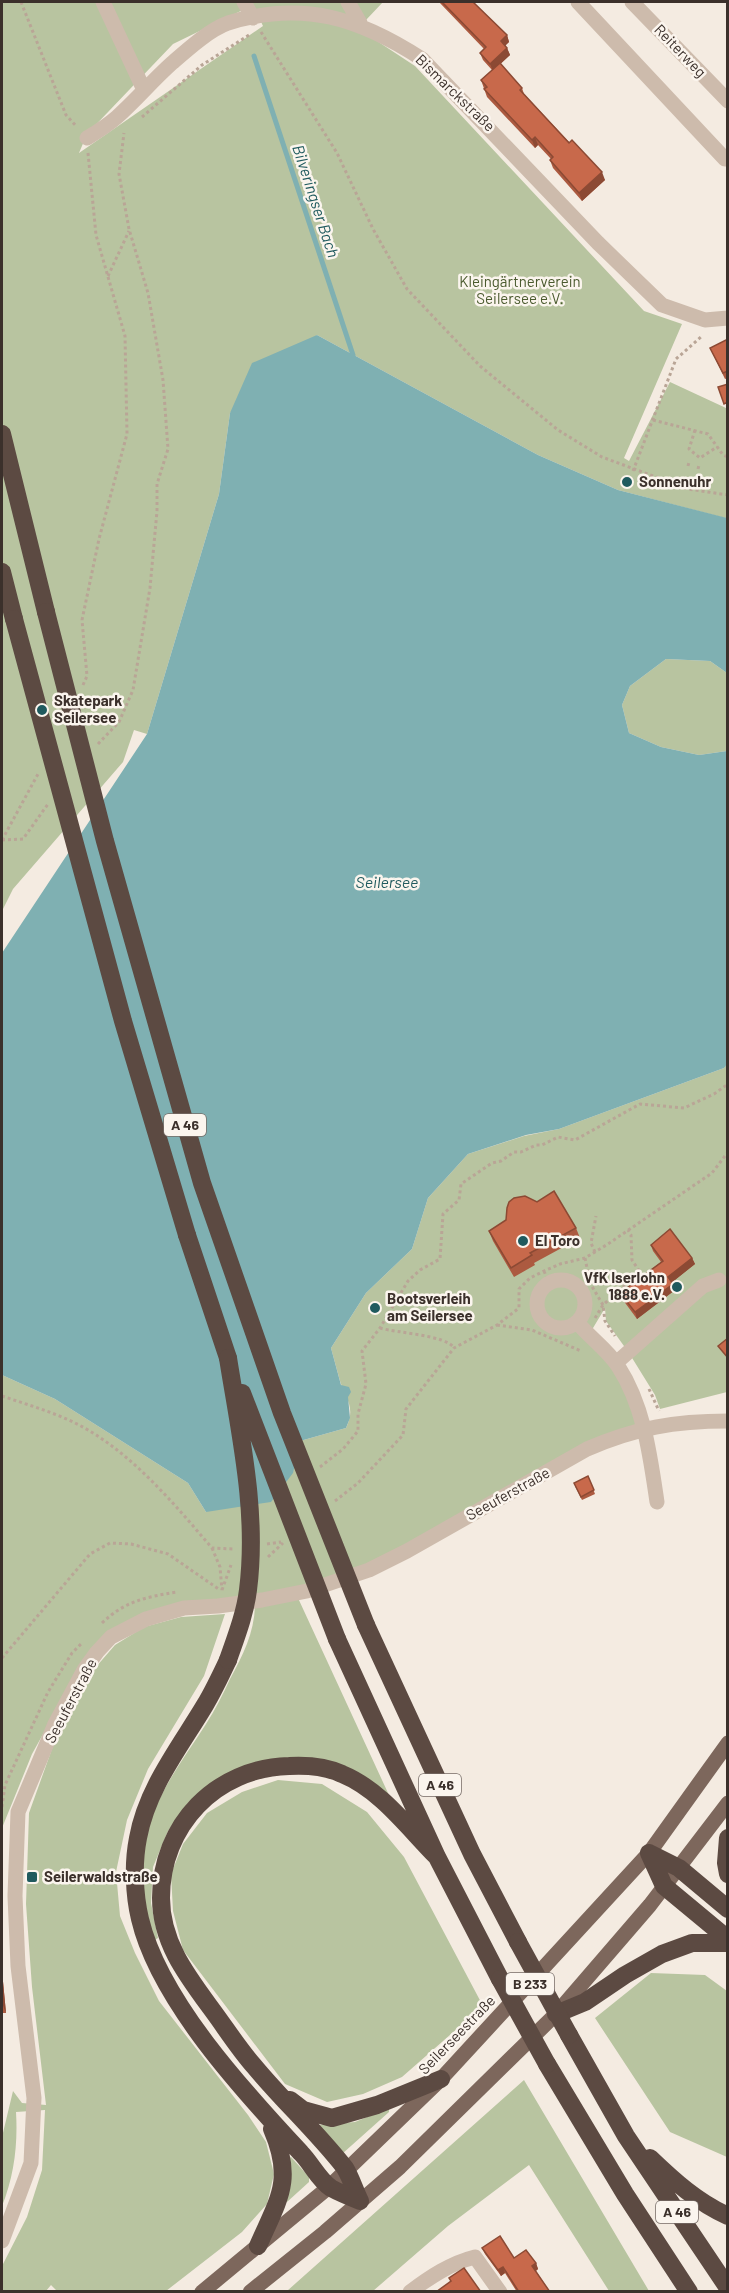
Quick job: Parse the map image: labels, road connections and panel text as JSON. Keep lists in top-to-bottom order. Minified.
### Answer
{"streets":{"highway":["A 46"],"main road":["B 233","Seilerseestraße"],"street":["Reiterweg","Bismarckstraße","Seeuferstraße"]},"water":["Bilveringser Bach","Seilersee"],"parks":["Kleingärtnerverein Seilersee e.V."],"places":{"other":["Sonnenuhr","Skatepark Seilersee","El Toro","VfK Iserlohn 1888 e.V.","Bootsverleih am Seilersee"],"transit":["Seilerwaldstraße"]}}
